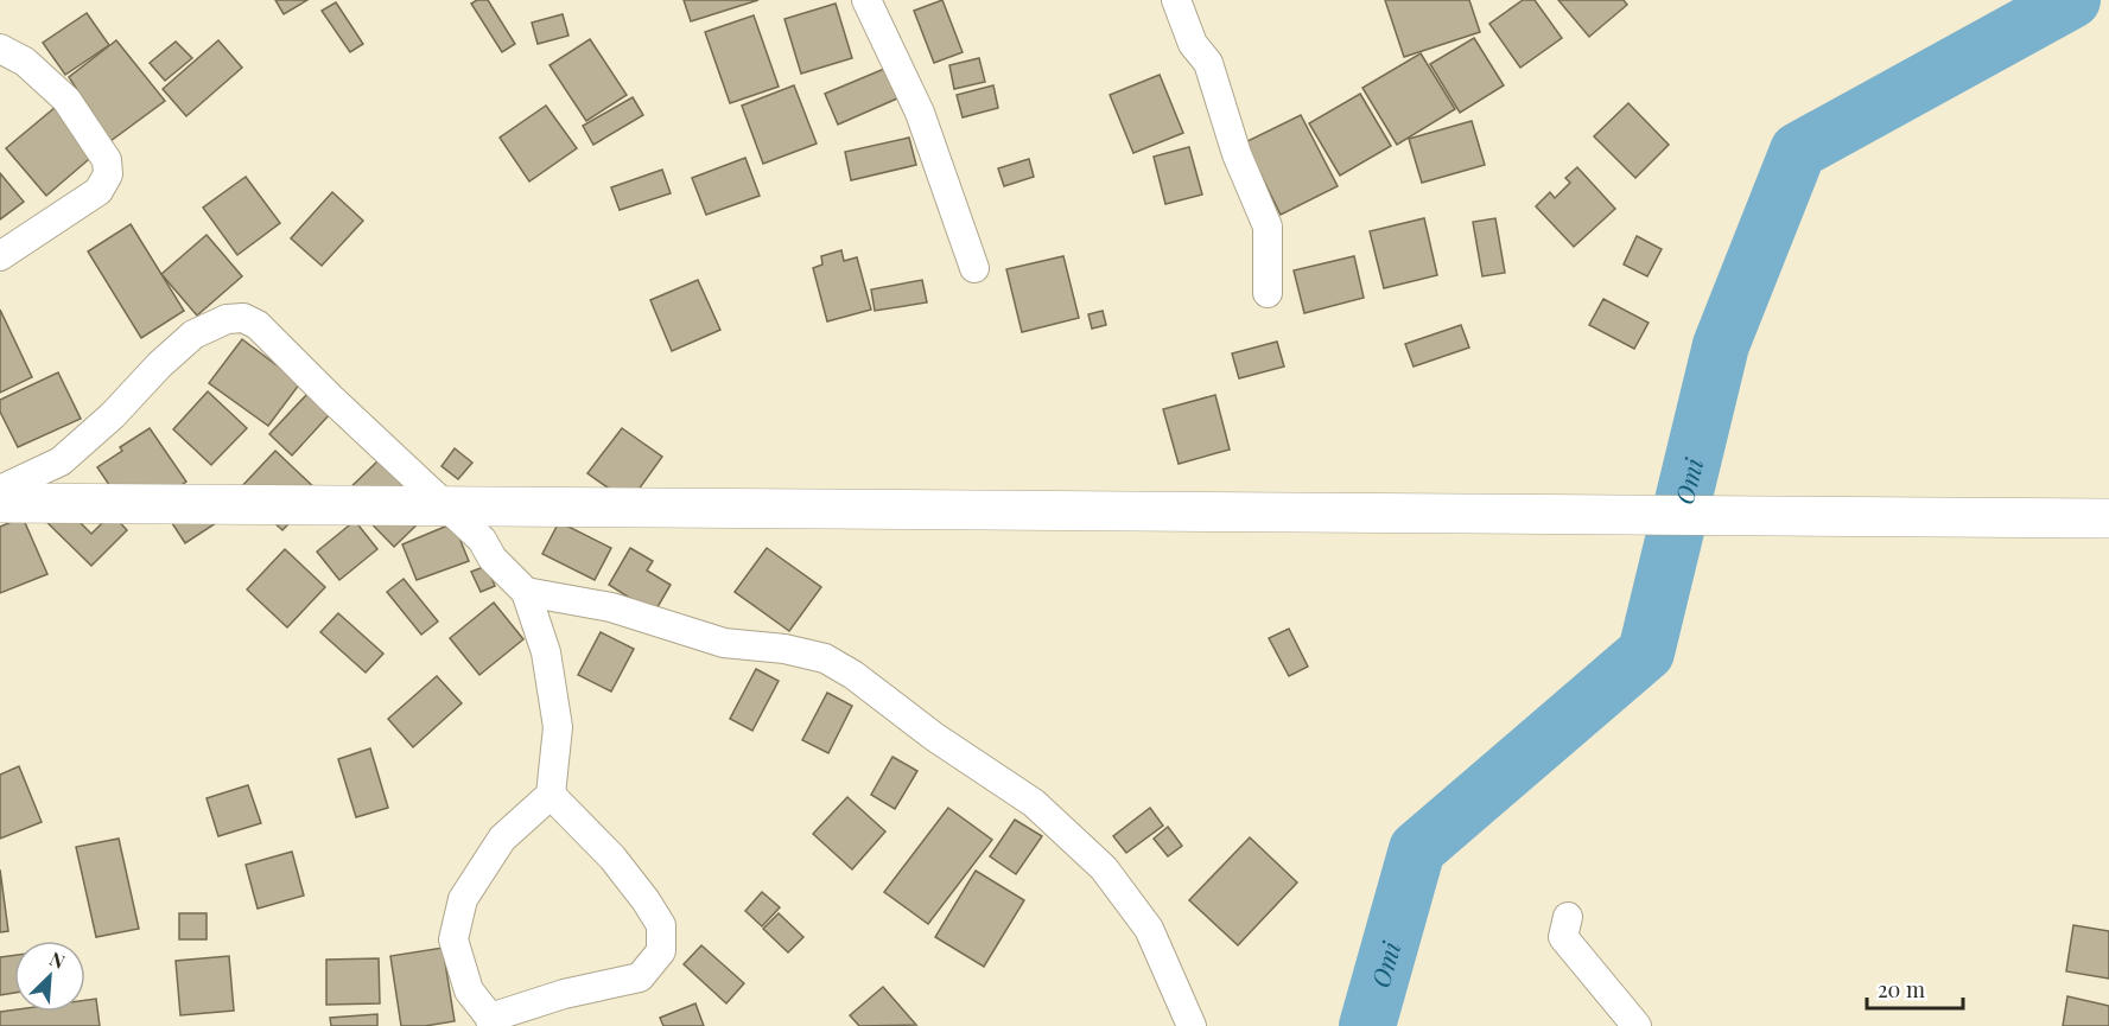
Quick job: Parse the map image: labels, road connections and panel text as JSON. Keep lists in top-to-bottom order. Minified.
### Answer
{"water":["Omi"],"scale_bar":"20 m","north":"top right"}
